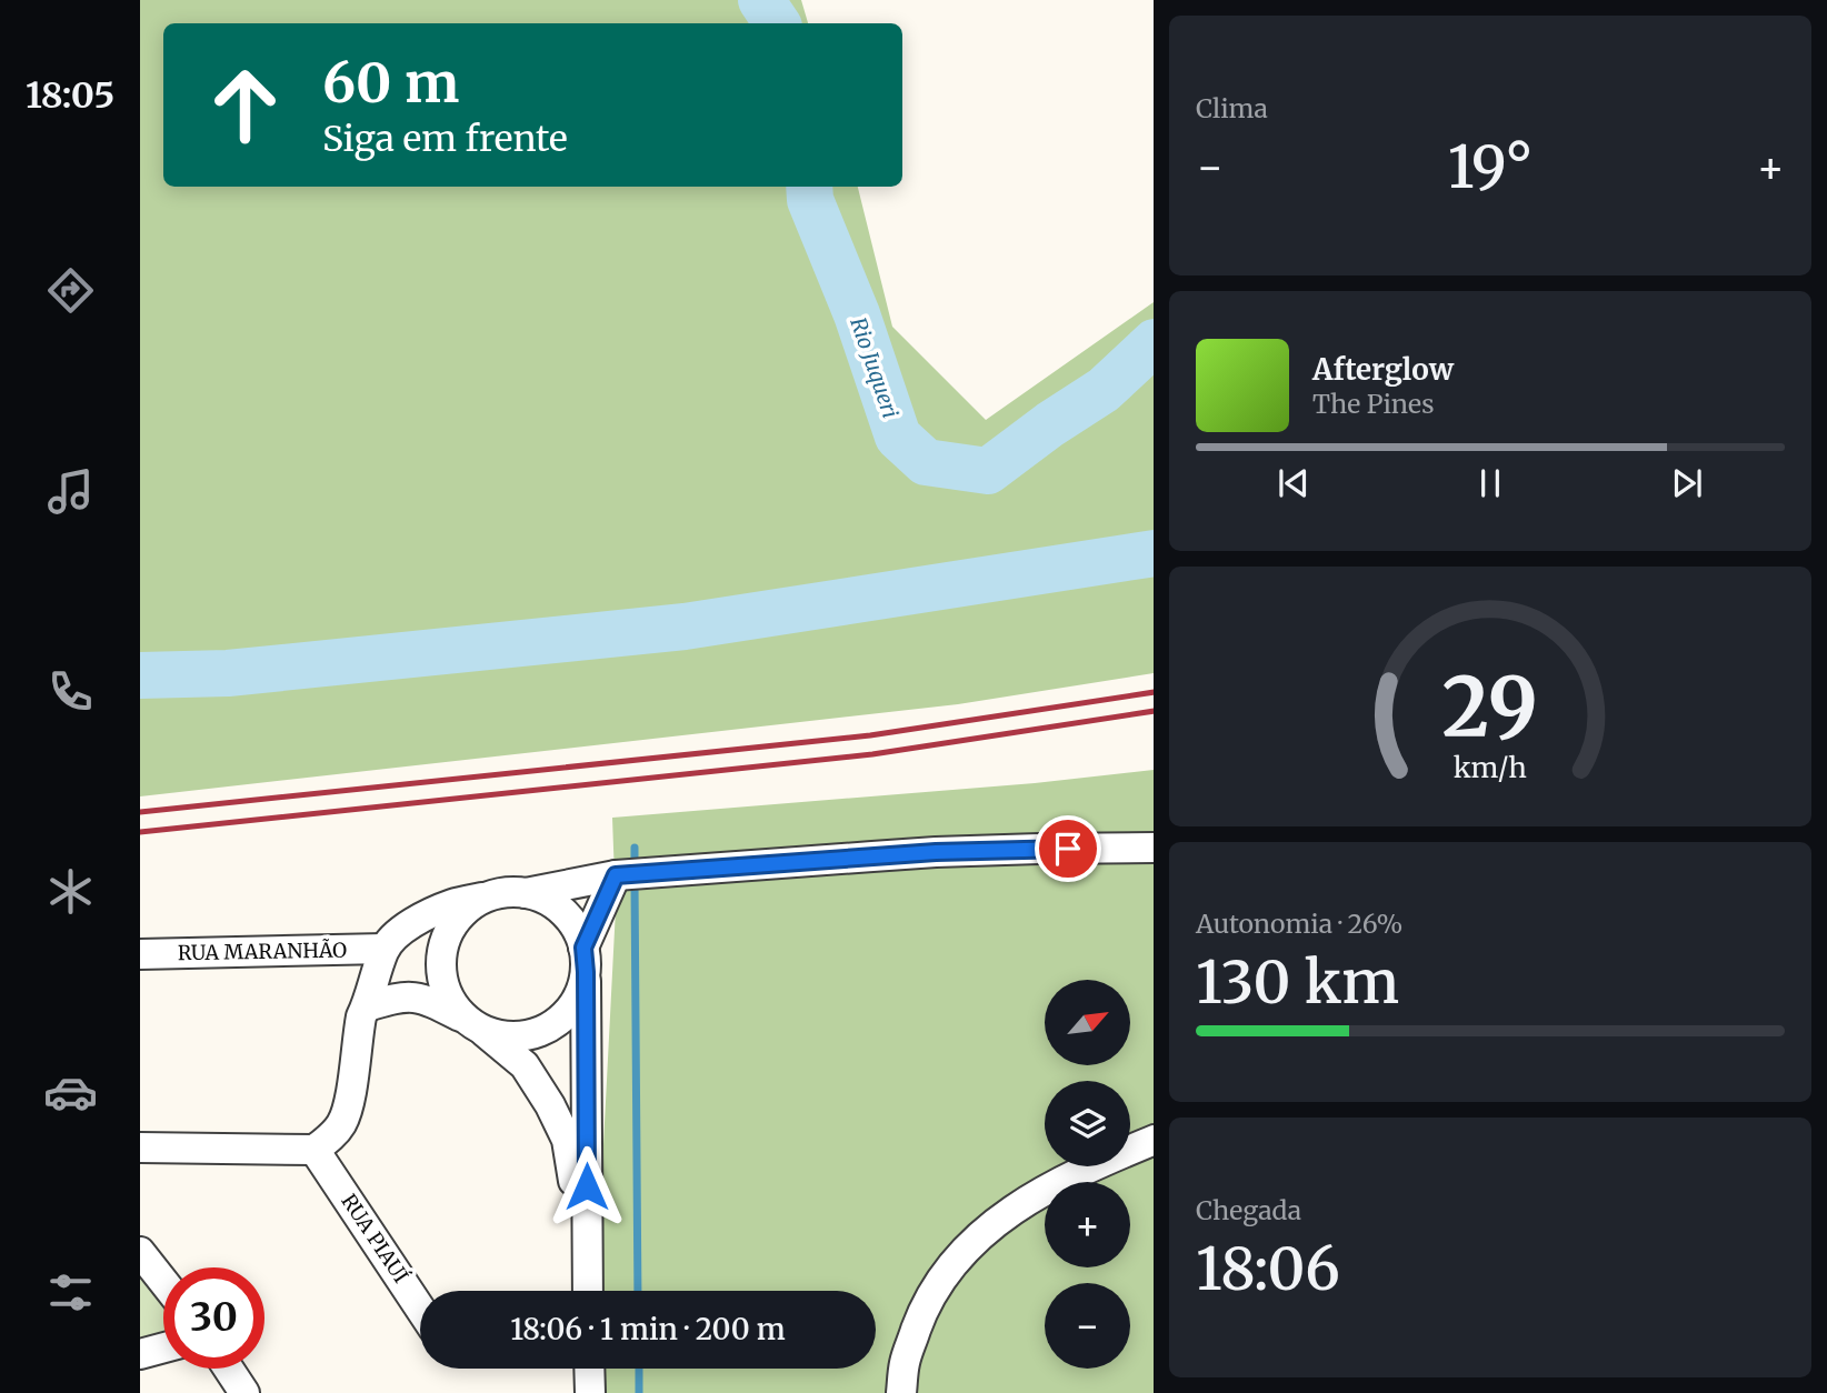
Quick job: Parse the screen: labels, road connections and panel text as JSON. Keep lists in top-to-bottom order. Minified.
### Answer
{"streets":{"street":["RUA MARANHÃO","RUA PIAUÍ"]},"water":["Rio Juqueri"],"north":"top right","page":{"tabs":"18:05","tile":["Clima",["Autonomia · 26%","130 km"],["Chegada","18:06"]],"turn":["60 m","Siga em frente"],"heat":["−","19°","+"],"song":["Afterglow","The Pines"],"map_buttons":["+","−"],"limit":"30","trip":"18:06 · 1 min · 200 m","gauge":["29","km/h"]}}
